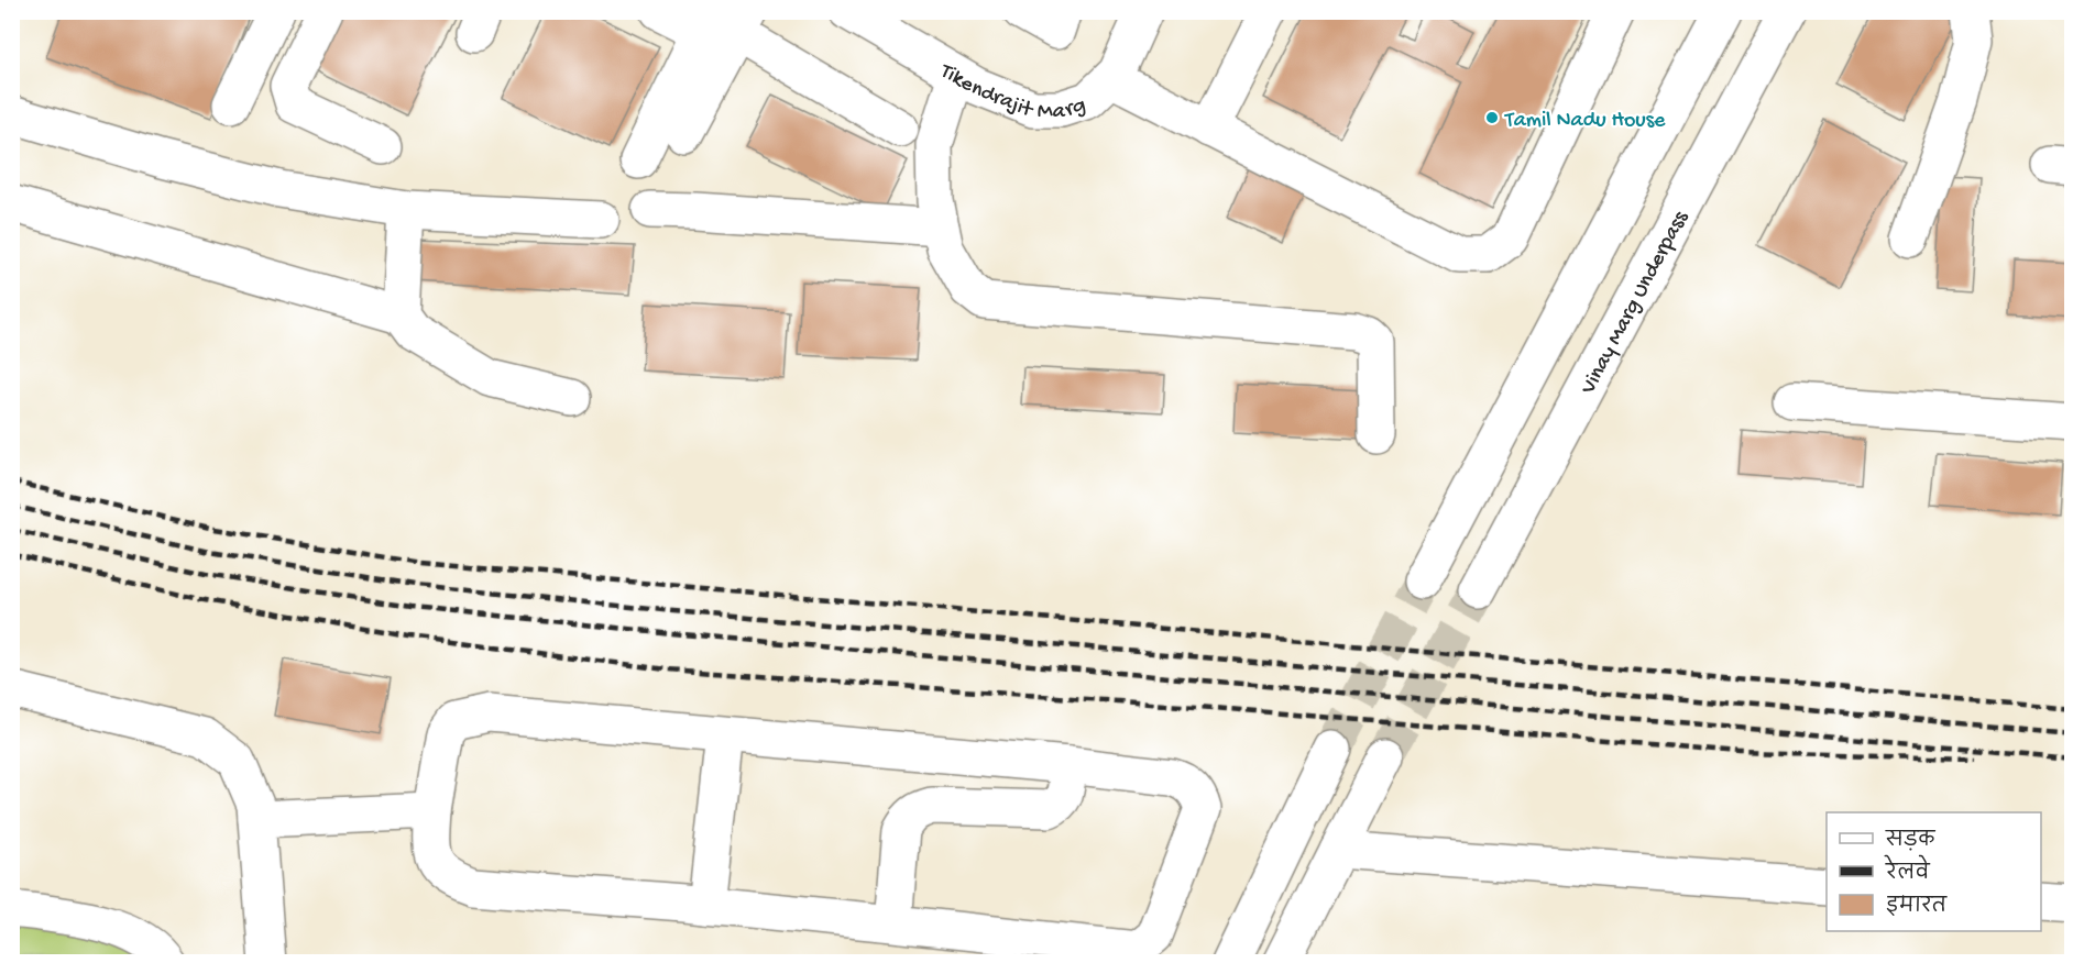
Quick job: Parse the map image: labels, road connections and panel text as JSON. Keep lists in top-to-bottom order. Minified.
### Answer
{"streets":{"street":["Tikendrajit Marg","Vinay Marg Underpass"]},"places":["Tamil Nadu House"],"legend":["सड़क","रेलवे","इमारत"]}
